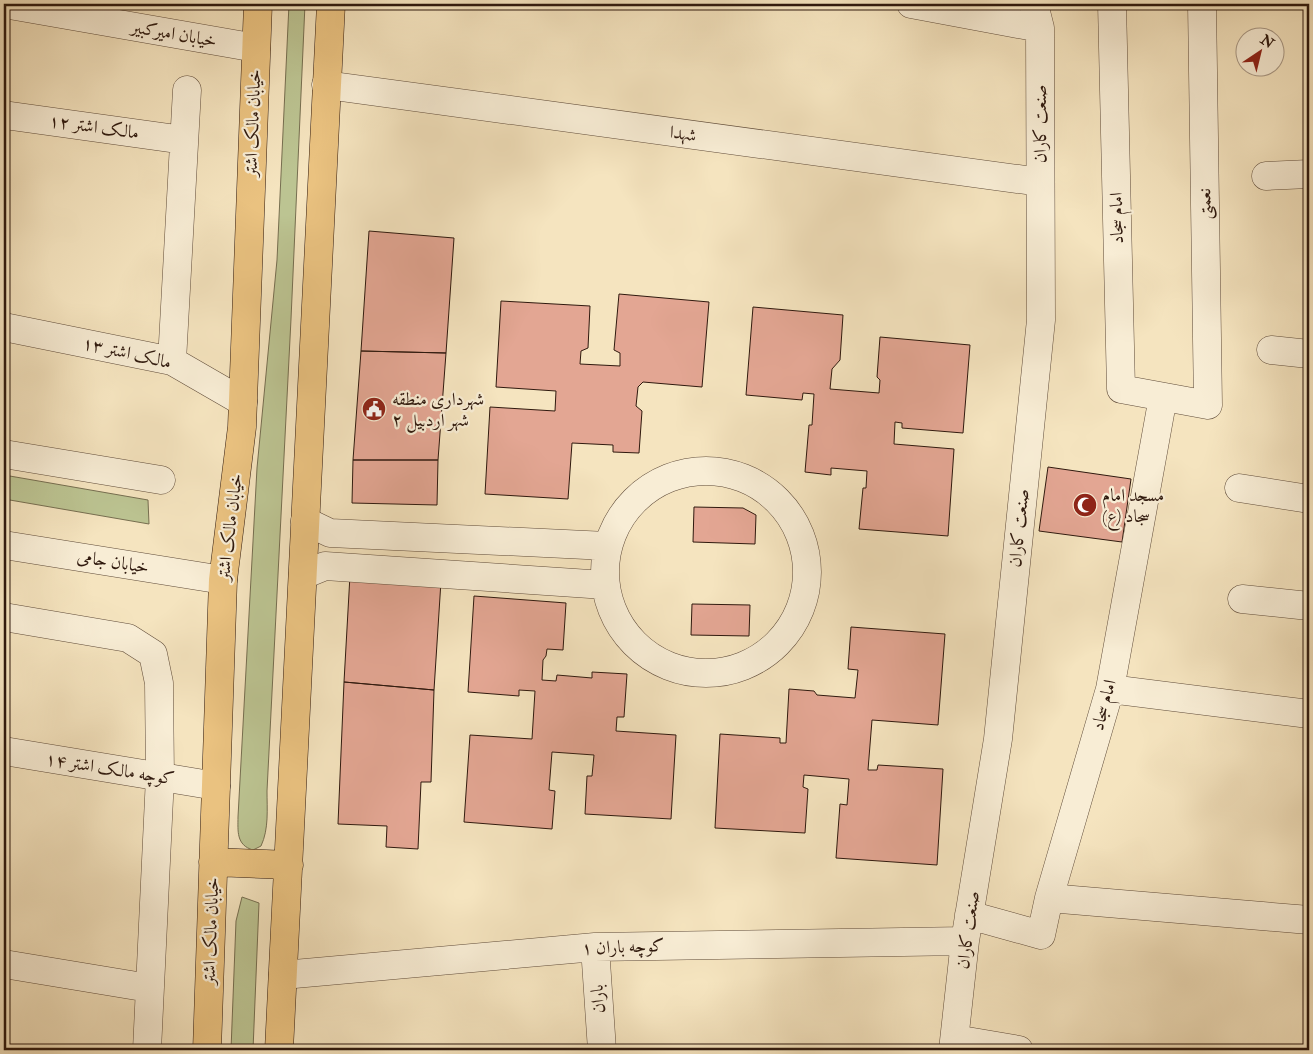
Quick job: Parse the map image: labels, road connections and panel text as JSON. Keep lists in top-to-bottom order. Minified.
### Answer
{"streets":{"main road":["خیابان مالک اشتر"],"street":["خیابان امیرکبیر","صنعت کاران","مالک اشتر ۱۲","شهدا","نعمتی","امام سجاد","مالک اشتر ۱۳","خیابان جامی","کوچه مالک اشتر ۱۴","کوچه باران ۱","باران"]},"crossings":[["خیابان امیرکبیر","خیابان مالک اشتر"],["خیابان مالک اشتر","مالک اشتر ۱۳"],["خیابان مالک اشتر","خیابان جامی"],["خیابان مالک اشتر","کوچه مالک اشتر ۱۴"],["صنعت کاران","شهدا"],["صنعت کاران","امام سجاد"],["صنعت کاران","کوچه باران ۱"],["نعمتی","امام سجاد"],["کوچه باران ۱","باران"]],"places":{"public building":["شهرداری منطقه ۲ شهر اردبیل"],"mosque":["مسجد امام سجاد (ع)"]},"north":"top right"}
